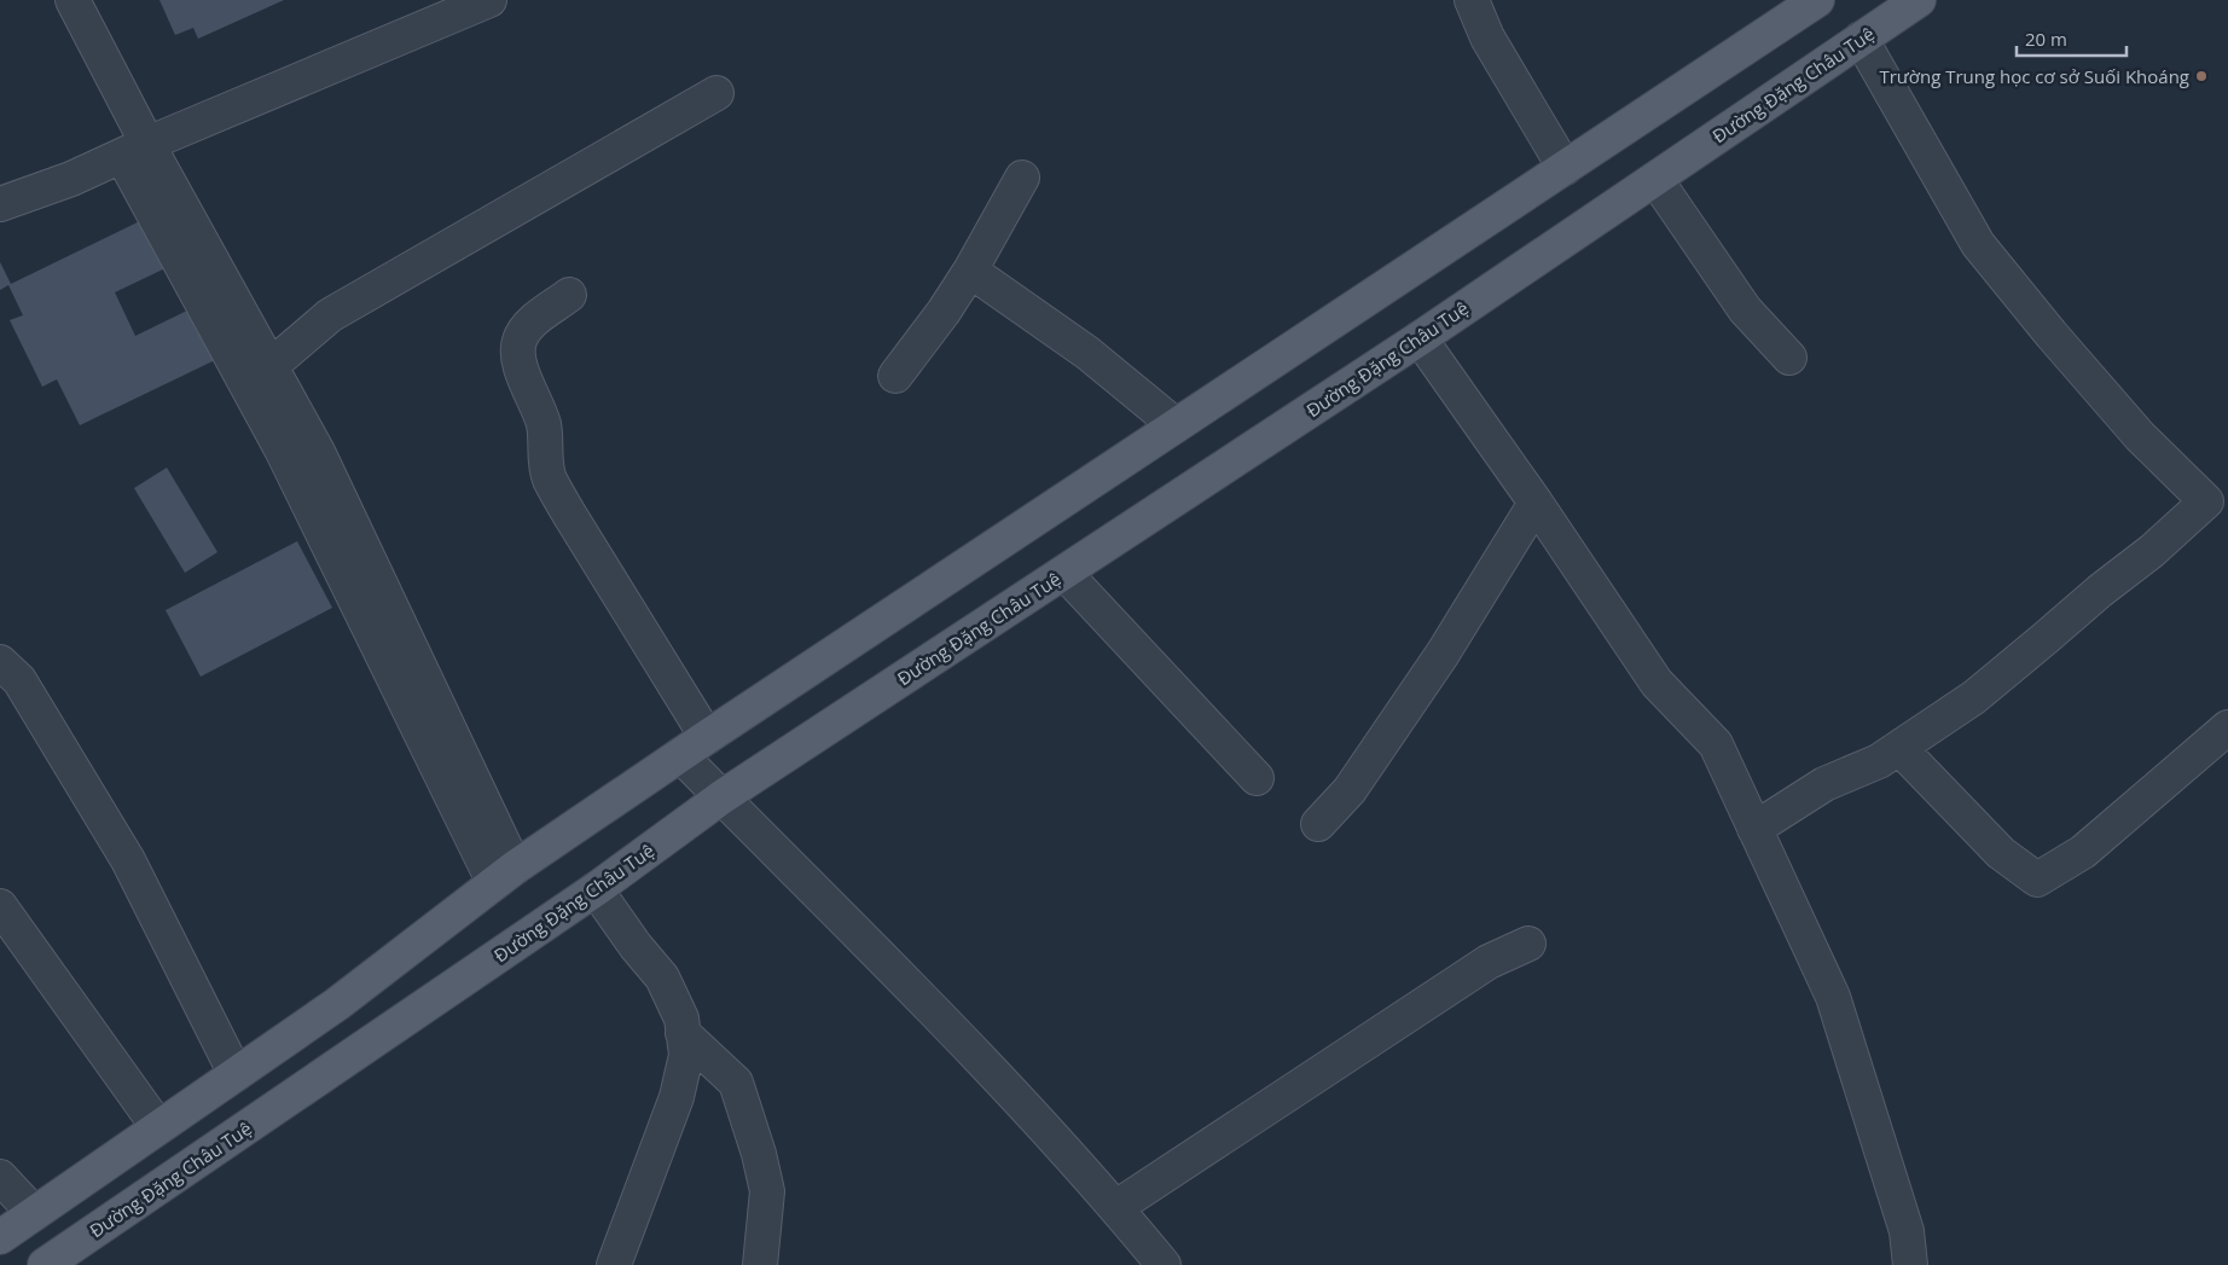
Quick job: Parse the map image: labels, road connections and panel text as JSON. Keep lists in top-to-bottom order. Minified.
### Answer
{"streets":{"main road":["Đường Đặng Châu Tuệ"]},"places":["Trường Trung học cơ sở Suối Khoáng"],"scale_bar":"20 m"}
